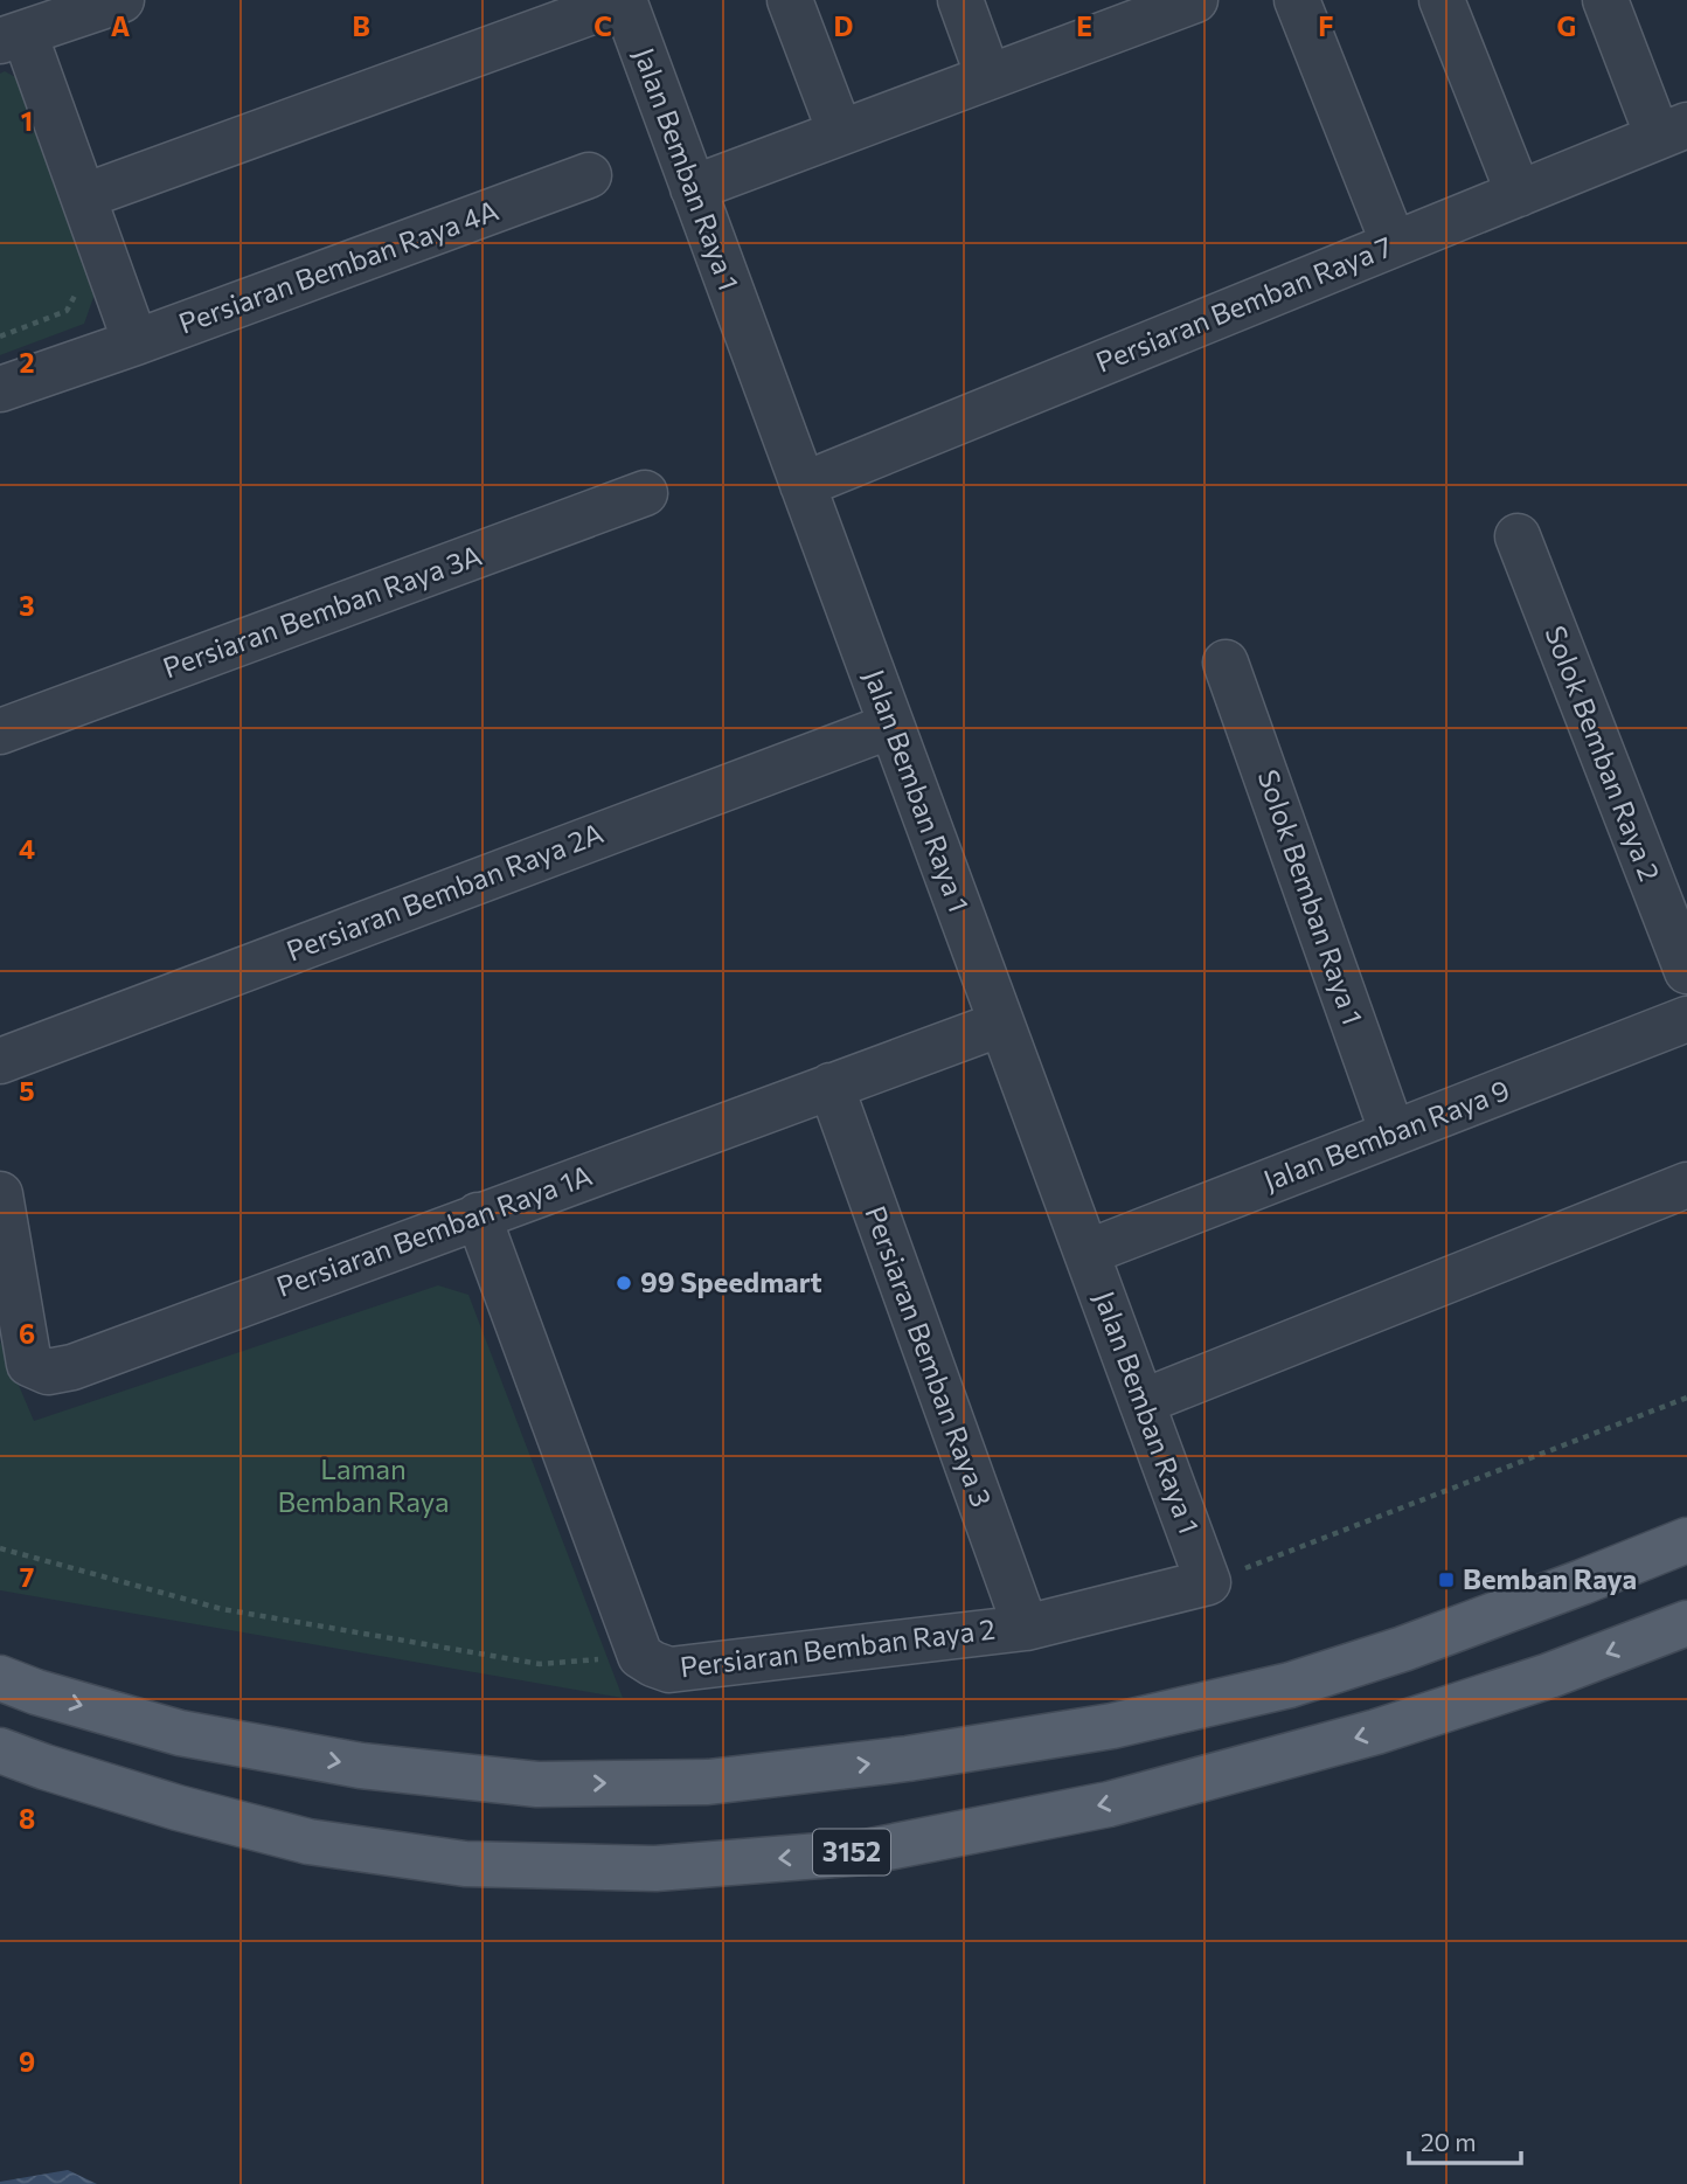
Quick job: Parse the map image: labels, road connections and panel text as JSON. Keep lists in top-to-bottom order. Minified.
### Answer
{"streets":{"main road":["3152"],"street":["Jalan Bemban Raya 1","Persiaran Bemban Raya 4A","Persiaran Bemban Raya 7","Persiaran Bemban Raya 3A","Solok Bemban Raya 2","Persiaran Bemban Raya 2A","Solok Bemban Raya 1","Jalan Bemban Raya 9","Persiaran Bemban Raya 1A","Persiaran Bemban Raya 3","Persiaran Bemban Raya 2"]},"crossings":[["Jalan Bemban Raya 1","Persiaran Bemban Raya 7"],["Jalan Bemban Raya 1","Persiaran Bemban Raya 2A"],["Jalan Bemban Raya 1","Jalan Bemban Raya 9"],["Jalan Bemban Raya 1","Persiaran Bemban Raya 1A"],["Jalan Bemban Raya 1","Persiaran Bemban Raya 2"],["Solok Bemban Raya 1","Jalan Bemban Raya 9"],["Persiaran Bemban Raya 1A","Persiaran Bemban Raya 3"],["Persiaran Bemban Raya 1A","Persiaran Bemban Raya 2"],["Persiaran Bemban Raya 3","Persiaran Bemban Raya 2"]],"parks":["Laman Bemban Raya"],"places":{"other":["99 Speedmart"],"transit":["Bemban Raya"]},"scale_bar":"20 m","grid":{"columns":["A","B","C","D","E","F","G"],"rows":["1","2","3","4","5","6","7","8","9"]}}
